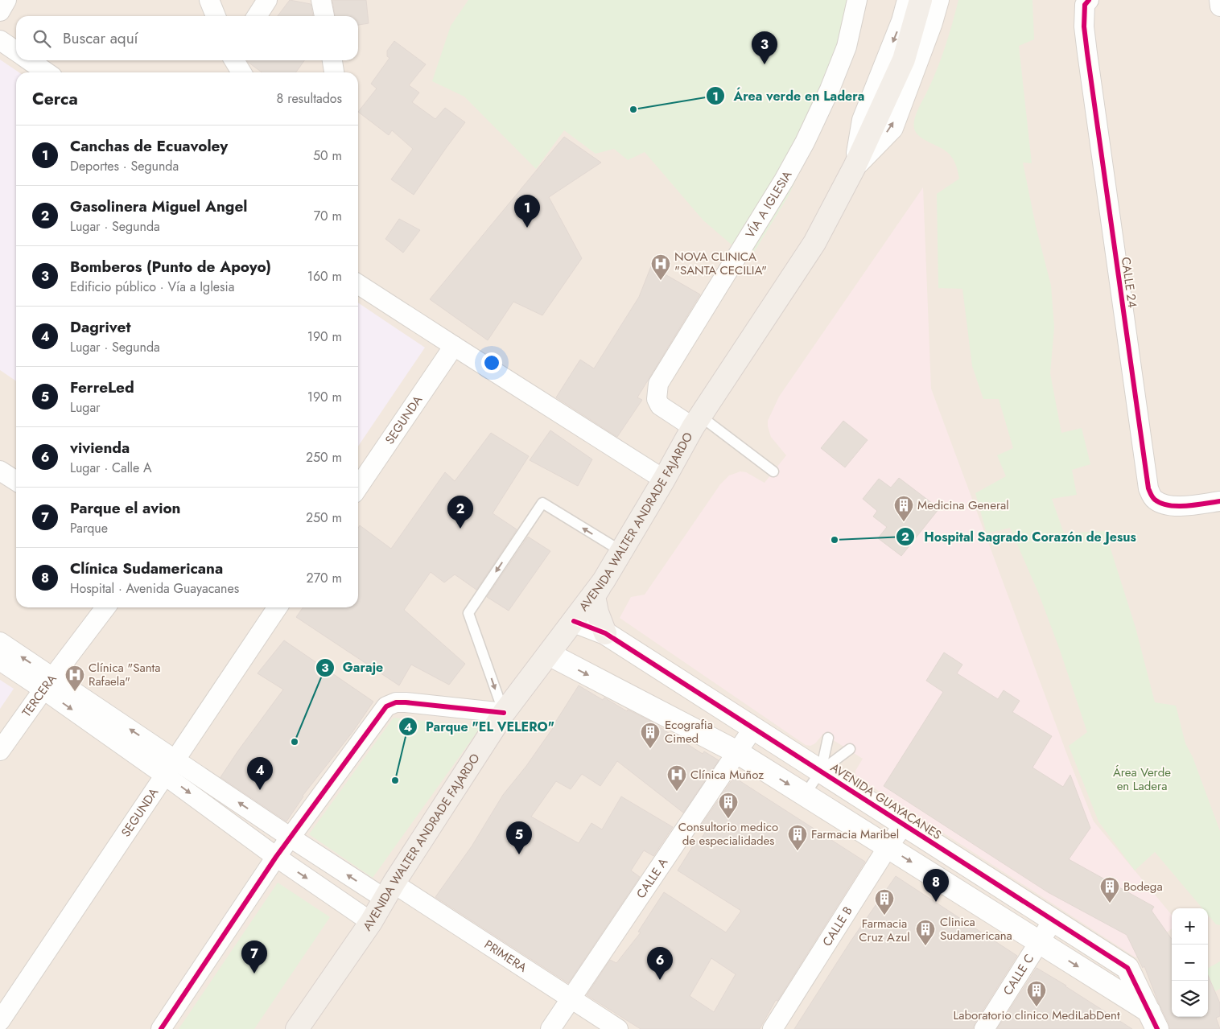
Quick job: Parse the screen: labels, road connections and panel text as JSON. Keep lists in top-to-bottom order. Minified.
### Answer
{"streets":{"main road":["AVENIDA WALTER ANDRADE FAJARDO"],"street":["VÍA A IGLESIA","CALLE 24","SEGUNDA","TERCERA","AVENIDA GUAYACANES","CALLE A","CALLE B","PRIMERA","CALLE C"]},"crossings":[["VÍA A IGLESIA","AVENIDA WALTER ANDRADE FAJARDO"],["SEGUNDA","PRIMERA"],["AVENIDA WALTER ANDRADE FAJARDO","AVENIDA GUAYACANES"],["AVENIDA WALTER ANDRADE FAJARDO","PRIMERA"],["AVENIDA GUAYACANES","CALLE A"],["AVENIDA GUAYACANES","CALLE B"],["AVENIDA GUAYACANES","CALLE C"],["CALLE A","PRIMERA"]],"parks":["Área Verde en Ladera"],"places":{"other":["Área verde en Ladera","Hospital Sagrado Corazón de Jesus","Garaje","Parque \"EL VELERO\""],"hospital":["NOVA CLINICA \"SANTA CECILIA\"","Clínica \"Santa Rafaela\"","Clínica Muñoz"],"building":["Medicina General","Ecografia Cimed","Consultorio medico de especialidades","Farmacia Maribel","Bodega","Farmacia Cruz Azul","Clinica Sudamericana","Laboratorio clinico MediLabDent"]},"page":{"search":"Buscar aquí","pins":["3","1","2","4","5","8","7","6"],"heading":["Cerca","8 resultados"],"list":[{"mark":"1","name":"Canchas de Ecuavoley","note":"Deportes · Segunda","value":"50 m"},{"mark":"2","name":"Gasolinera Miguel Angel","note":"Lugar · Segunda","value":"70 m"},{"mark":"3","name":"Bomberos (Punto de Apoyo)","note":"Edificio público · Vía a Iglesia","value":"160 m"},{"mark":"4","name":"Dagrivet","note":"Lugar · Segunda","value":"190 m"},{"mark":"5","name":"FerreLed","note":"Lugar","value":"190 m"},{"mark":"6","name":"vivienda","note":"Lugar · Calle A","value":"250 m"},{"mark":"7","name":"Parque el avion","note":"Parque","value":"250 m"},{"mark":"8","name":"Clínica Sudamericana","note":"Hospital · Avenida Guayacanes","value":"270 m"}],"map_buttons":["+","−"]}}
